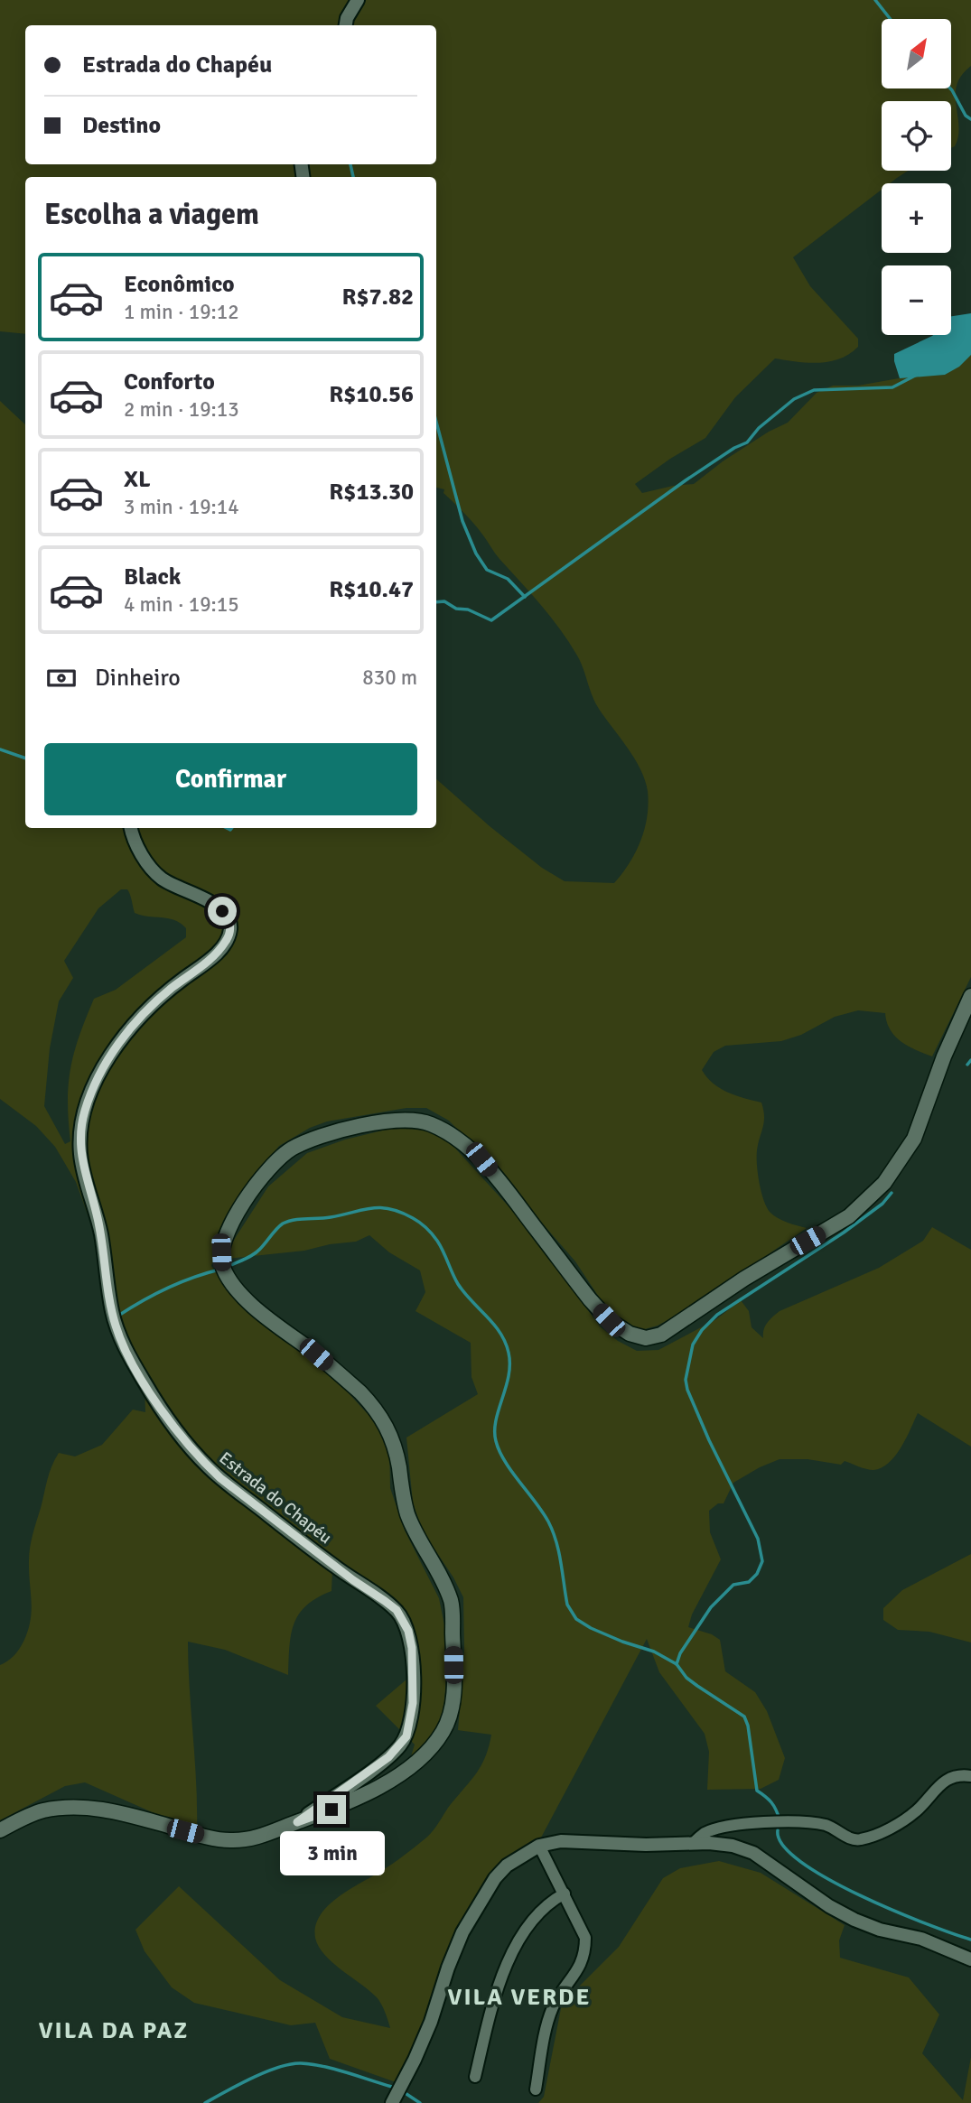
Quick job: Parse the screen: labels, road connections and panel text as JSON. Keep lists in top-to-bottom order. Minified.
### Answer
{"streets":{"street":["Estrada do Chapéu"]},"districts":["VILA VERDE","VILA DA PAZ"],"north":"top right","page":{"map_buttons":["+","−"],"banner":["Estrada do Chapéu","Destino"],"heading":"Escolha a viagem","list":[{"name":"Econômico","note":"1 min · 19:12","value":"R$7.82"},{"name":"Conforto","note":"2 min · 19:13","value":"R$10.56"},{"name":"XL","note":"3 min · 19:14","value":"R$13.30"},{"name":"Black","note":"4 min · 19:15","value":"R$10.47"}],"pay":["Dinheiro","830 m"],"buttons":"Confirmar","bubble":"3 min"}}
